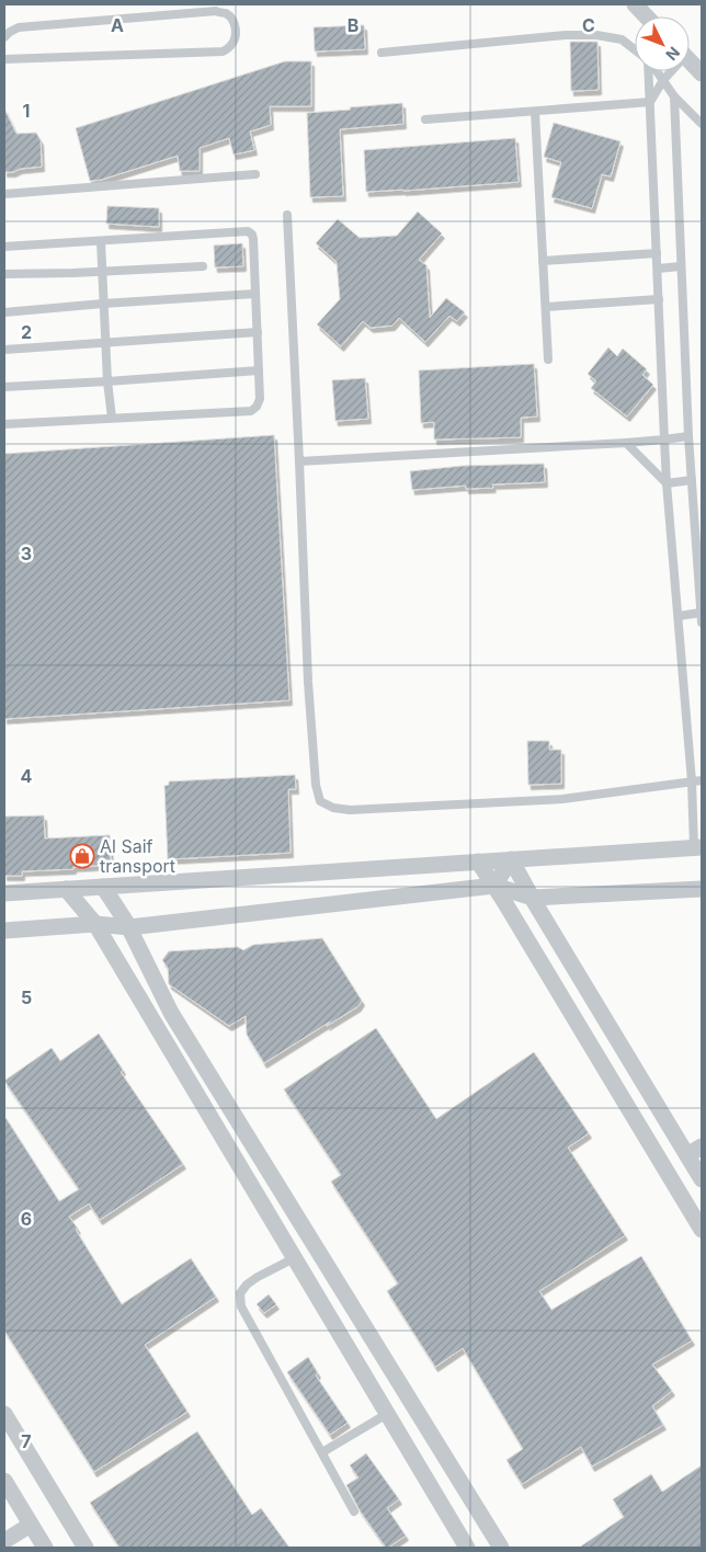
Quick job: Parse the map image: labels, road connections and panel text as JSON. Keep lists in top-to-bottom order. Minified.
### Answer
{"places":{"shop":["Al Saif transport"]},"north":"bottom right","grid":{"columns":["A","B","C"],"rows":["1","2","3","4","5","6","7"]}}
